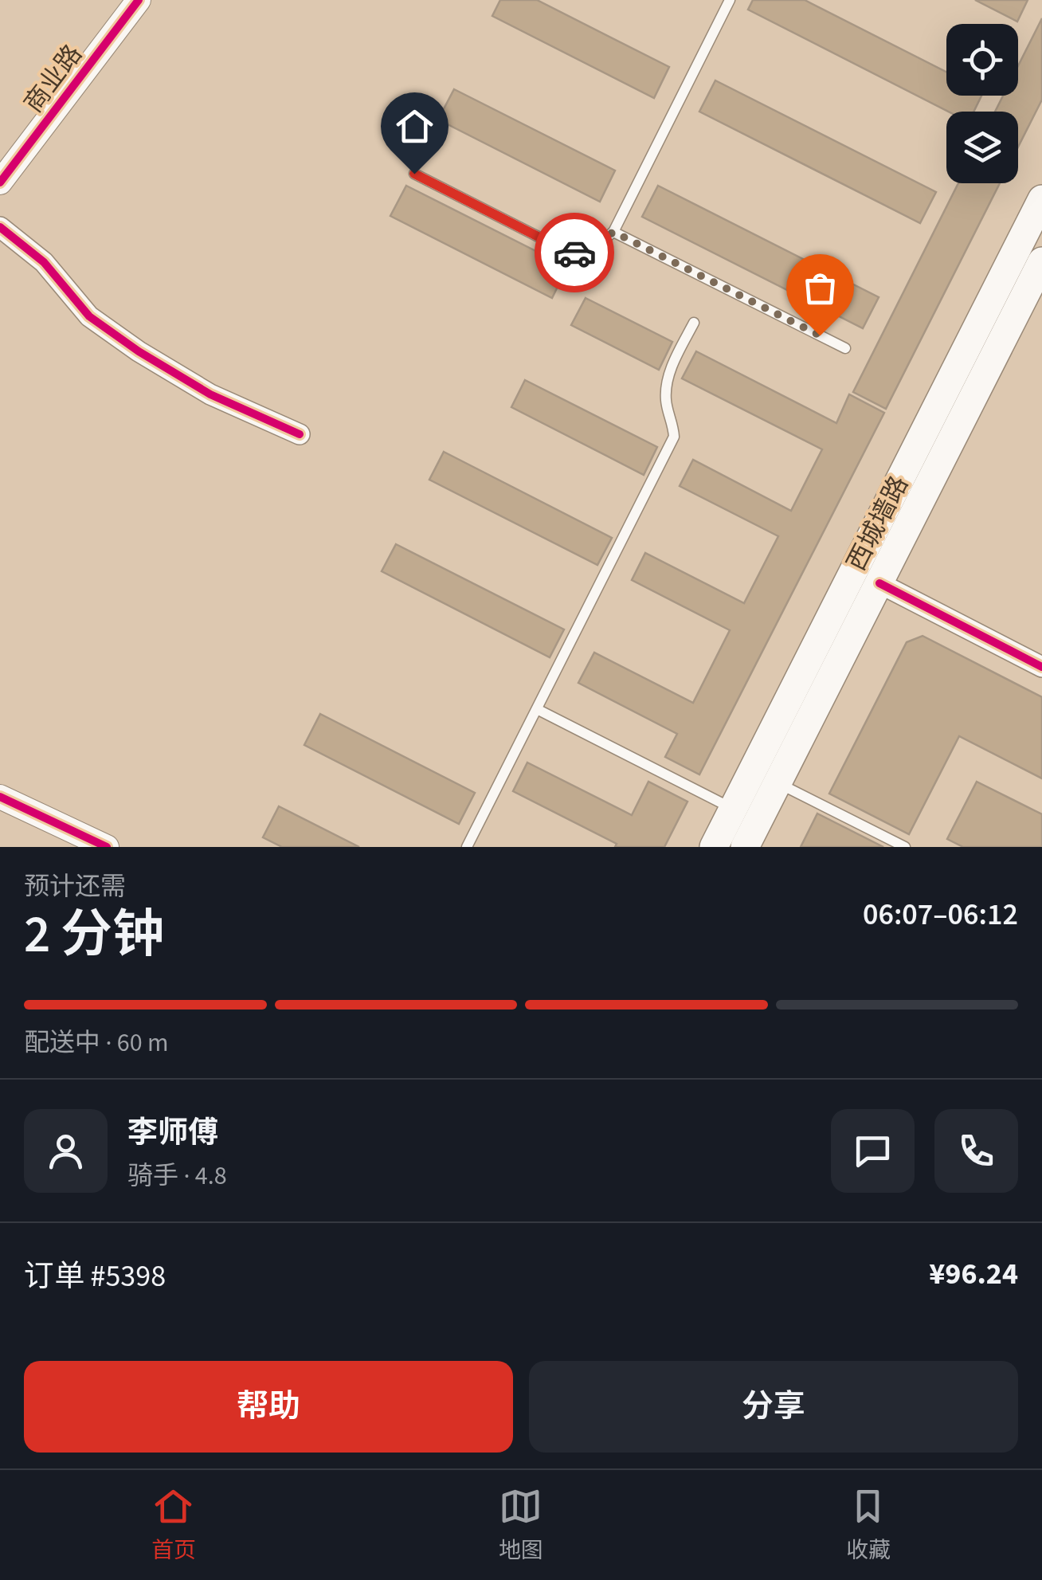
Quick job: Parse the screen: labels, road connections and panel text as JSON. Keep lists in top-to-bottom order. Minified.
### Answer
{"streets":{"main road":["西城墙路"],"street":["商业路"]},"page":{"heading":["2 分钟","预计还需","06:07–06:12"],"panel":["李师傅","骑手 · 4.8","订单 #5398","¥96.24"],"bar":"配送中 · 60 m","buttons":["帮助","分享"],"tabs":["首页","地图","收藏"]}}
